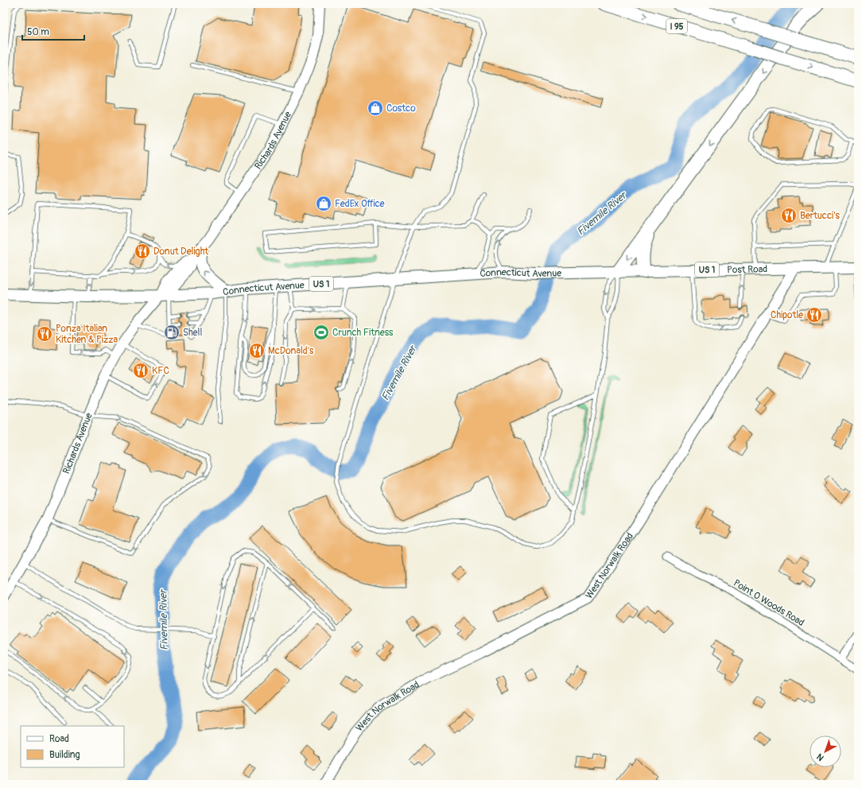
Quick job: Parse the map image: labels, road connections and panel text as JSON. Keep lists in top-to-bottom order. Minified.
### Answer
{"streets":{"highway":["I 95"],"main road":["Richards Avenue","US 1","Post Road","Connecticut Avenue","West Norwalk Road"],"street":["Point O Woods Road"]},"crossings":[["Richards Avenue","Connecticut Avenue"],["Post Road","Connecticut Avenue"],["Post Road","West Norwalk Road"]],"water":["Fivemile River"],"places":{"shop":["Costco","FedEx Office"],"restaurant":["Bertucci's","Donut Delight","Chipotle","Ponza Italian Kitchen & Pizza","McDonald's","KFC"],"fuel station":["Shell"],"sports":["Crunch Fitness"]},"legend":["Road","Building"],"scale_bar":"50 m","north":"bottom left"}
